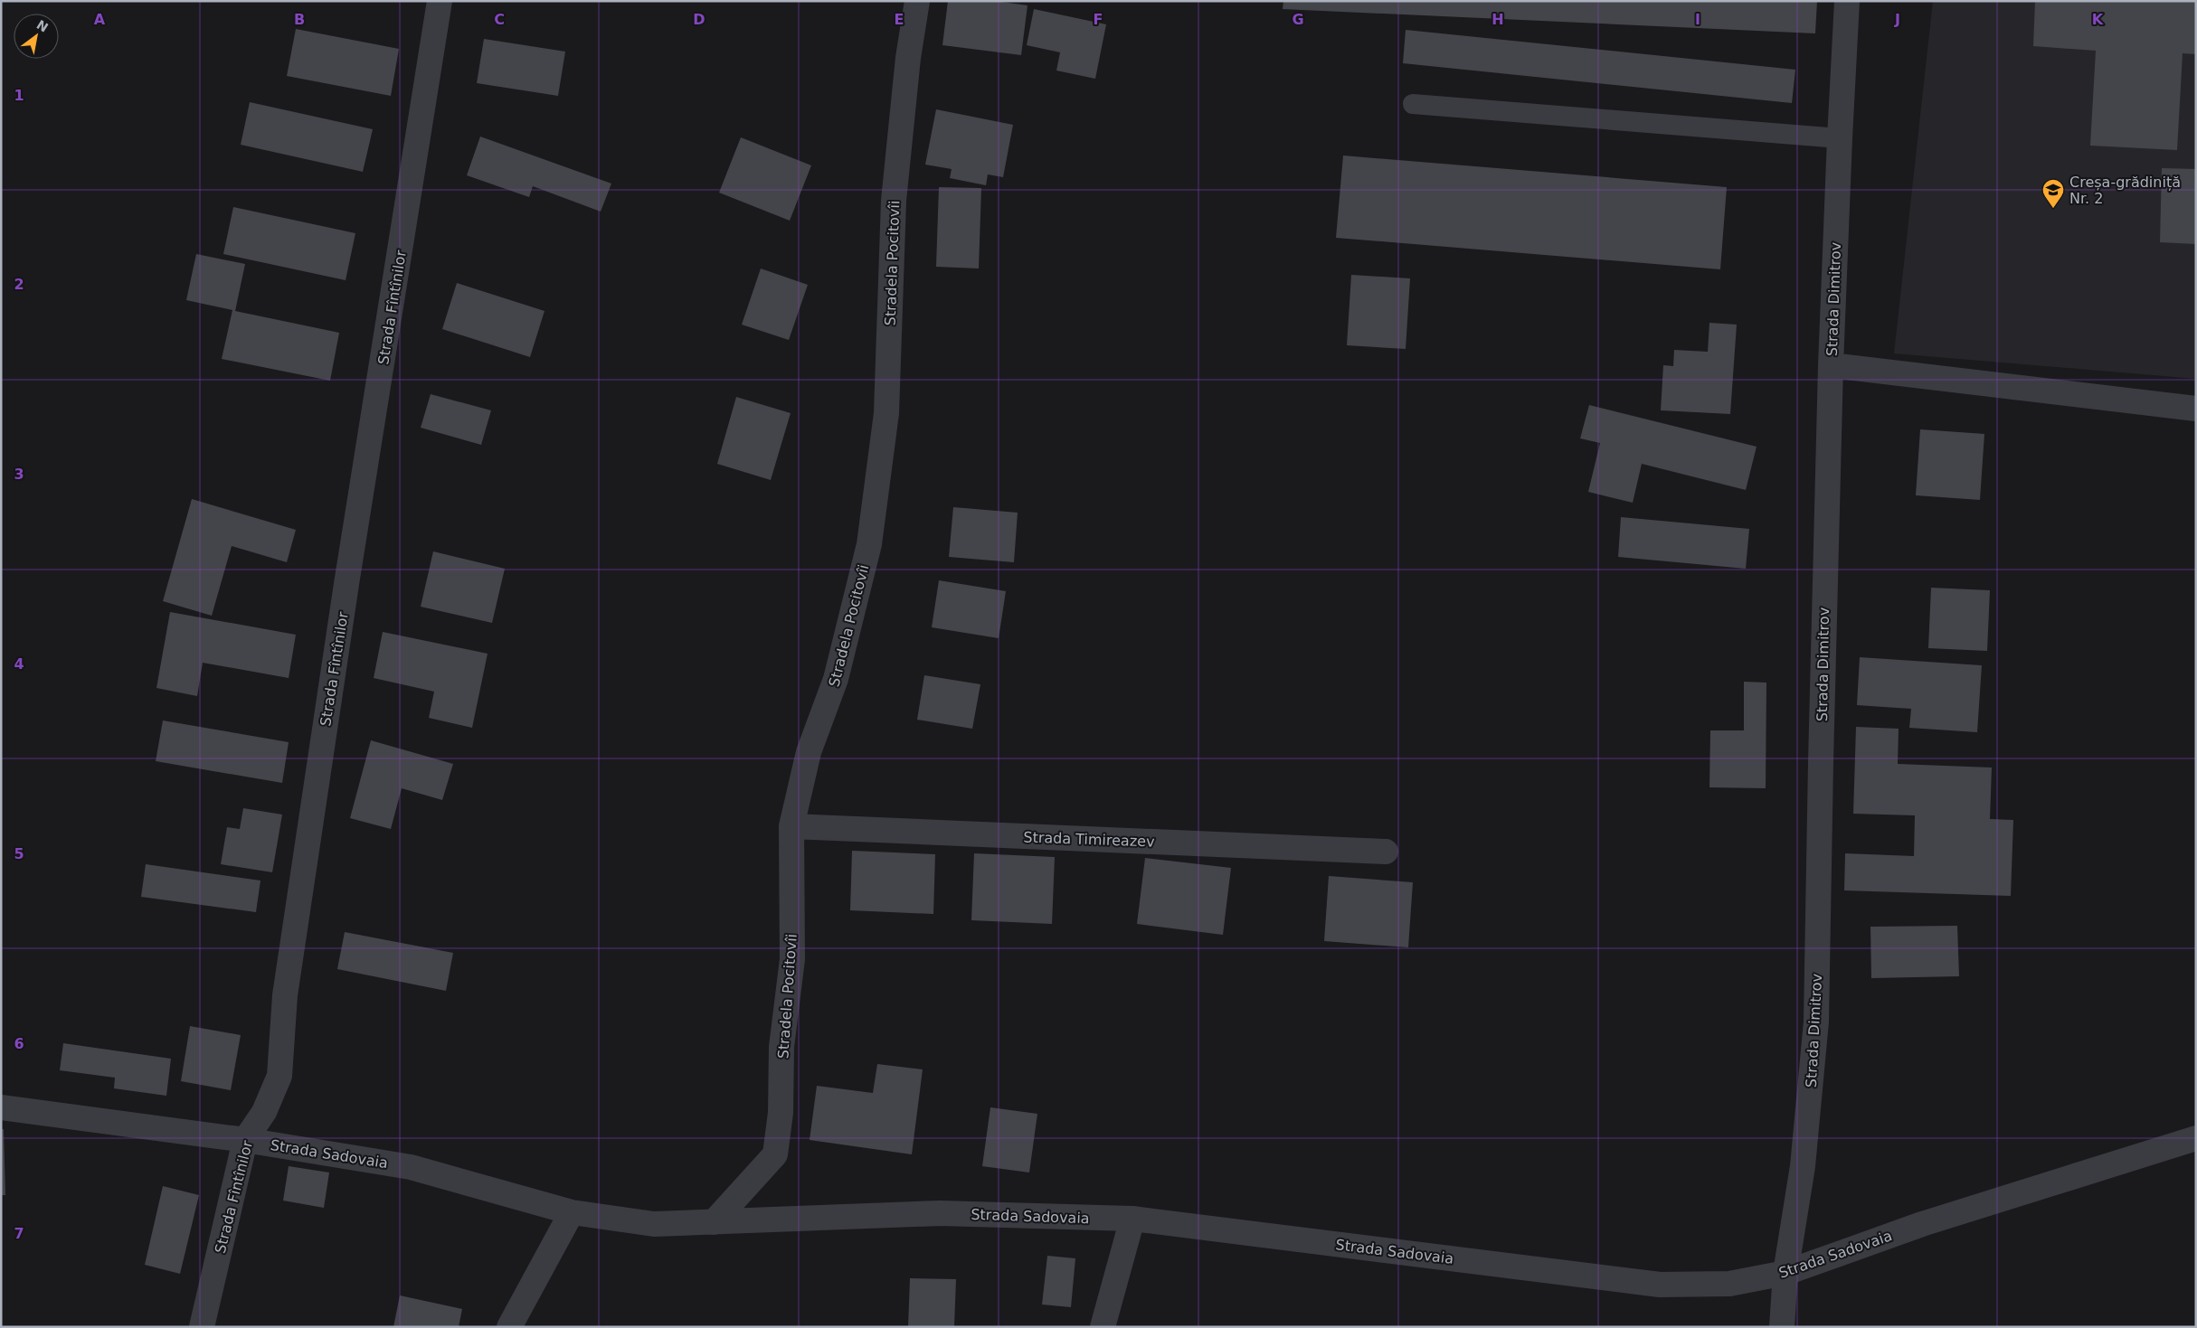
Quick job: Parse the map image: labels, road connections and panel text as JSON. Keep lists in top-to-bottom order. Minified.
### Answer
{"streets":{"street":["Stradela Pocitovîi","Strada Dimitrov","Strada Fîntînilor","Strada Timireazev","Strada Sadovaia"]},"crossings":[["Stradela Pocitovîi","Strada Timireazev"],["Stradela Pocitovîi","Strada Sadovaia"],["Strada Dimitrov","Strada Sadovaia"],["Strada Fîntînilor","Strada Sadovaia"]],"places":{"school or university":["Creșa-grădiniță Nr. 2"]},"north":"top right","grid":{"columns":["A","B","C","D","E","F","G","H","I","J","K"],"rows":["1","2","3","4","5","6","7"]}}
